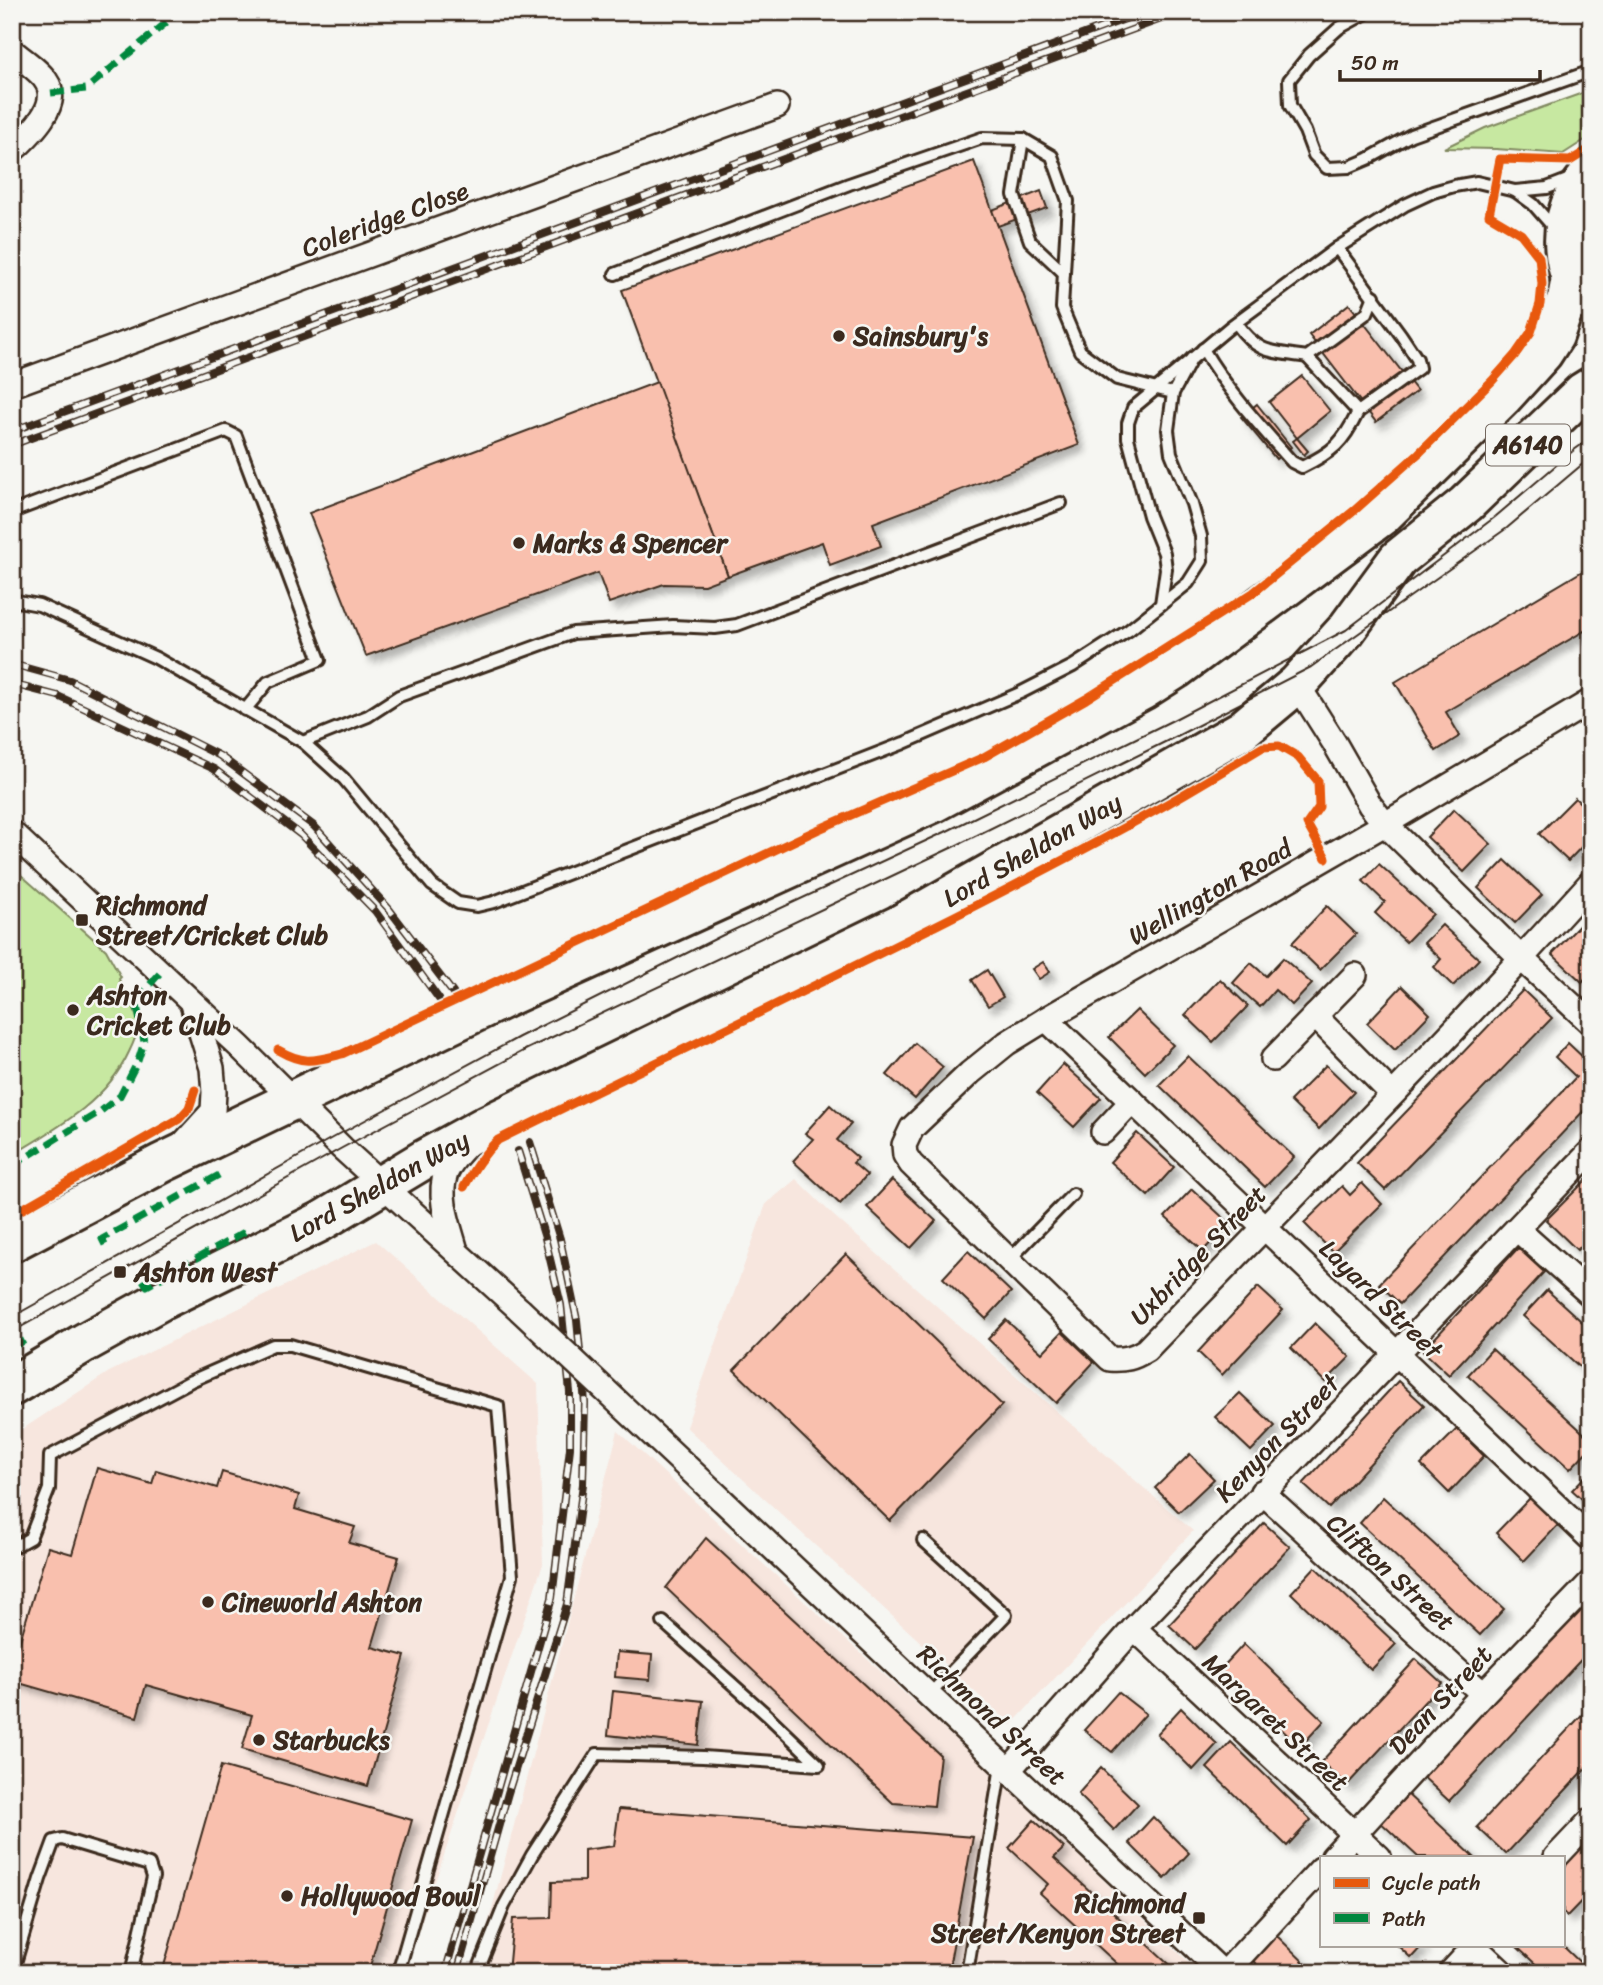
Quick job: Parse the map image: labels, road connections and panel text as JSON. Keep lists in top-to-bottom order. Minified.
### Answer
{"streets":{"highway":["A6140","Lord Sheldon Way"],"street":["Coleridge Close","Wellington Road","Uxbridge Street","Layard Street","Kenyon Street","Clifton Street","Dean Street","Richmond Street","Margaret Street"]},"crossings":[["A6140","Lord Sheldon Way"],["Wellington Road","Uxbridge Street"],["Wellington Road","Layard Street"],["Uxbridge Street","Layard Street"],["Layard Street","Kenyon Street"],["Kenyon Street","Clifton Street"],["Kenyon Street","Richmond Street"],["Kenyon Street","Margaret Street"],["Clifton Street","Dean Street"],["Dean Street","Margaret Street"]],"places":{"other":["Sainsbury's","Marks & Spencer","Ashton Cricket Club","Cineworld Ashton","Starbucks","Hollywood Bowl"],"transit":["Richmond Street/Cricket Club","Ashton West","Richmond Street/Kenyon Street"]},"legend":["Cycle path","Path"],"scale_bar":"50 m"}
